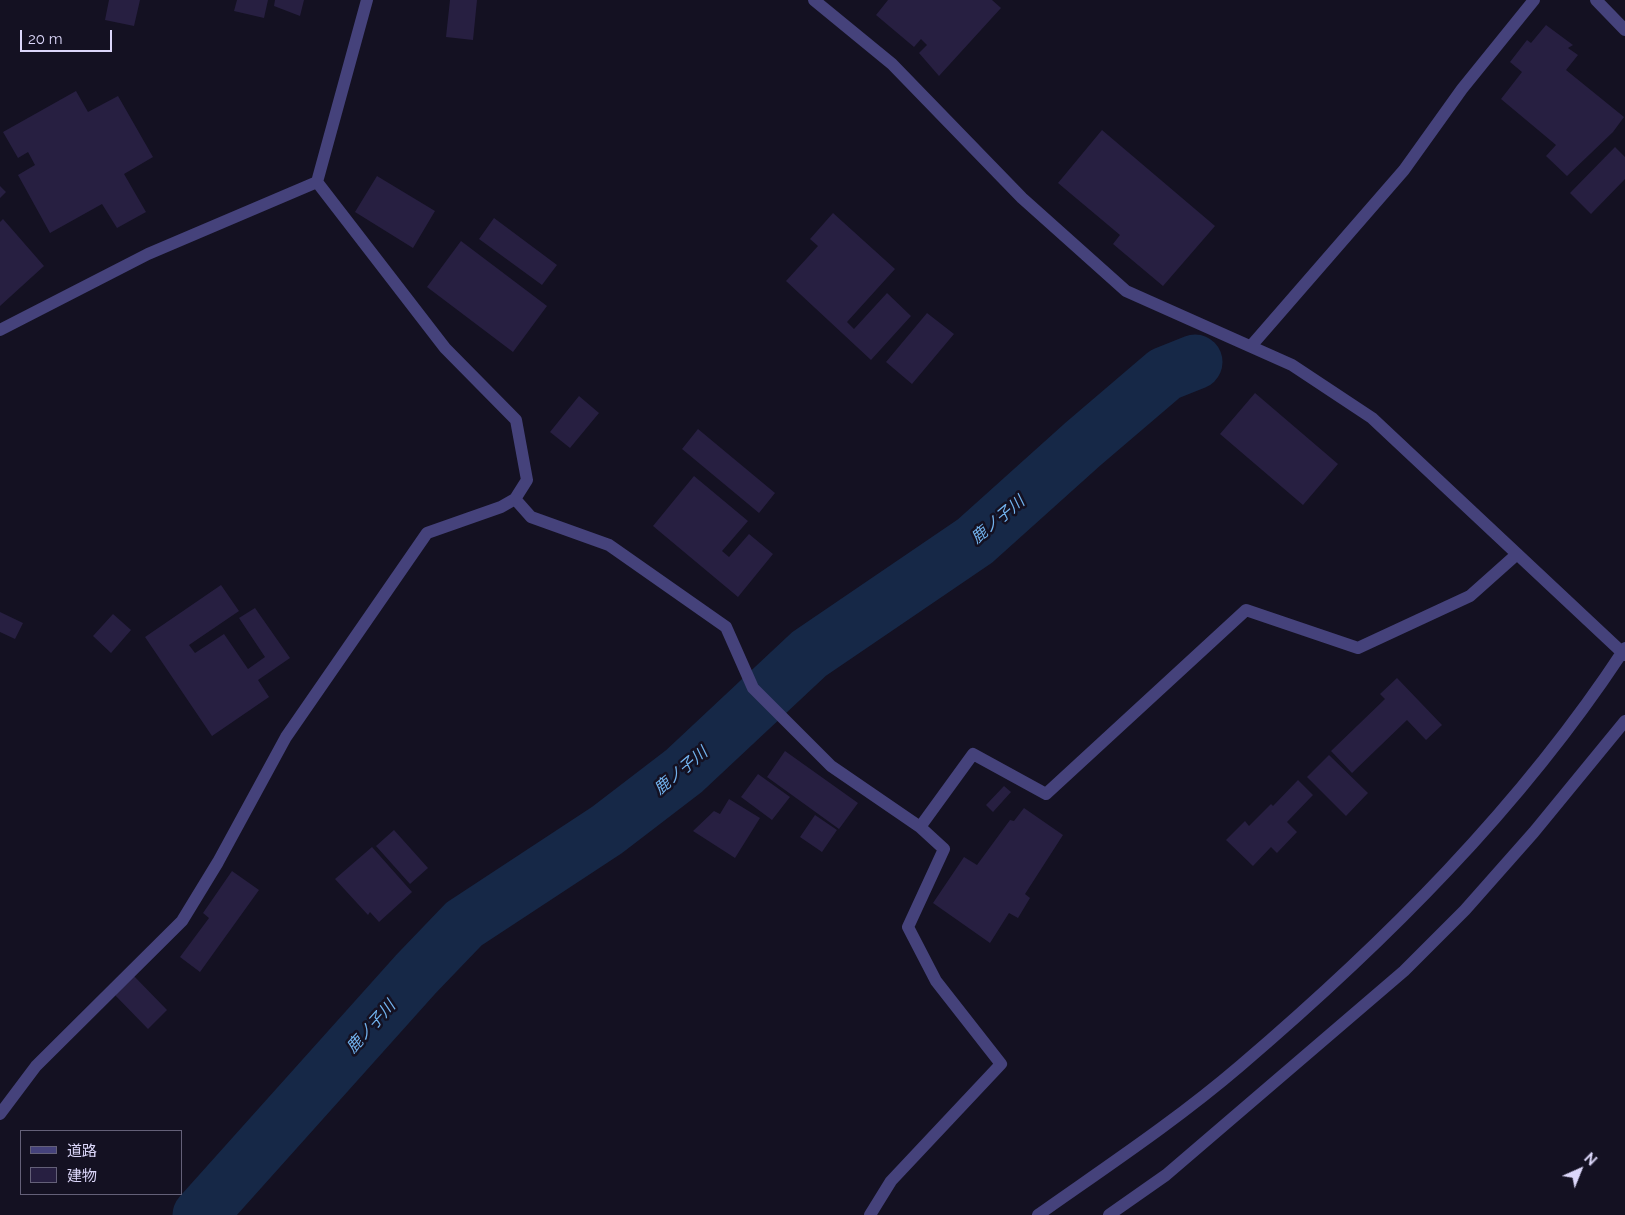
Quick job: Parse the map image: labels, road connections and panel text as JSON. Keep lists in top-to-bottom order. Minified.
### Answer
{"water":["鹿ノ子川"],"legend":["道路","建物"],"scale_bar":"20 m","north":"top right"}
